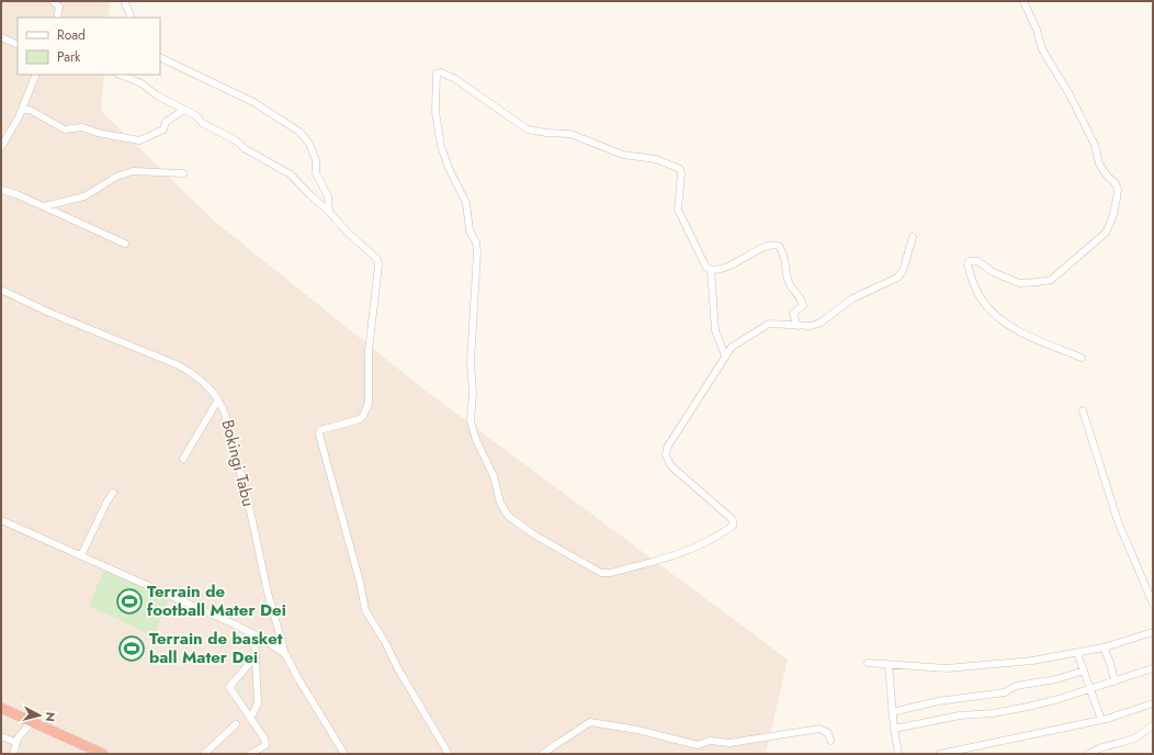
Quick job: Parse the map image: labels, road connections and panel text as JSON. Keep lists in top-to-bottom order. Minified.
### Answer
{"streets":{"street":["Bokingi Tabu"]},"places":{"sports":["Terrain de football Mater Dei","Terrain de basket ball Mater Dei"]},"legend":["Road","Park"],"north":"right"}
